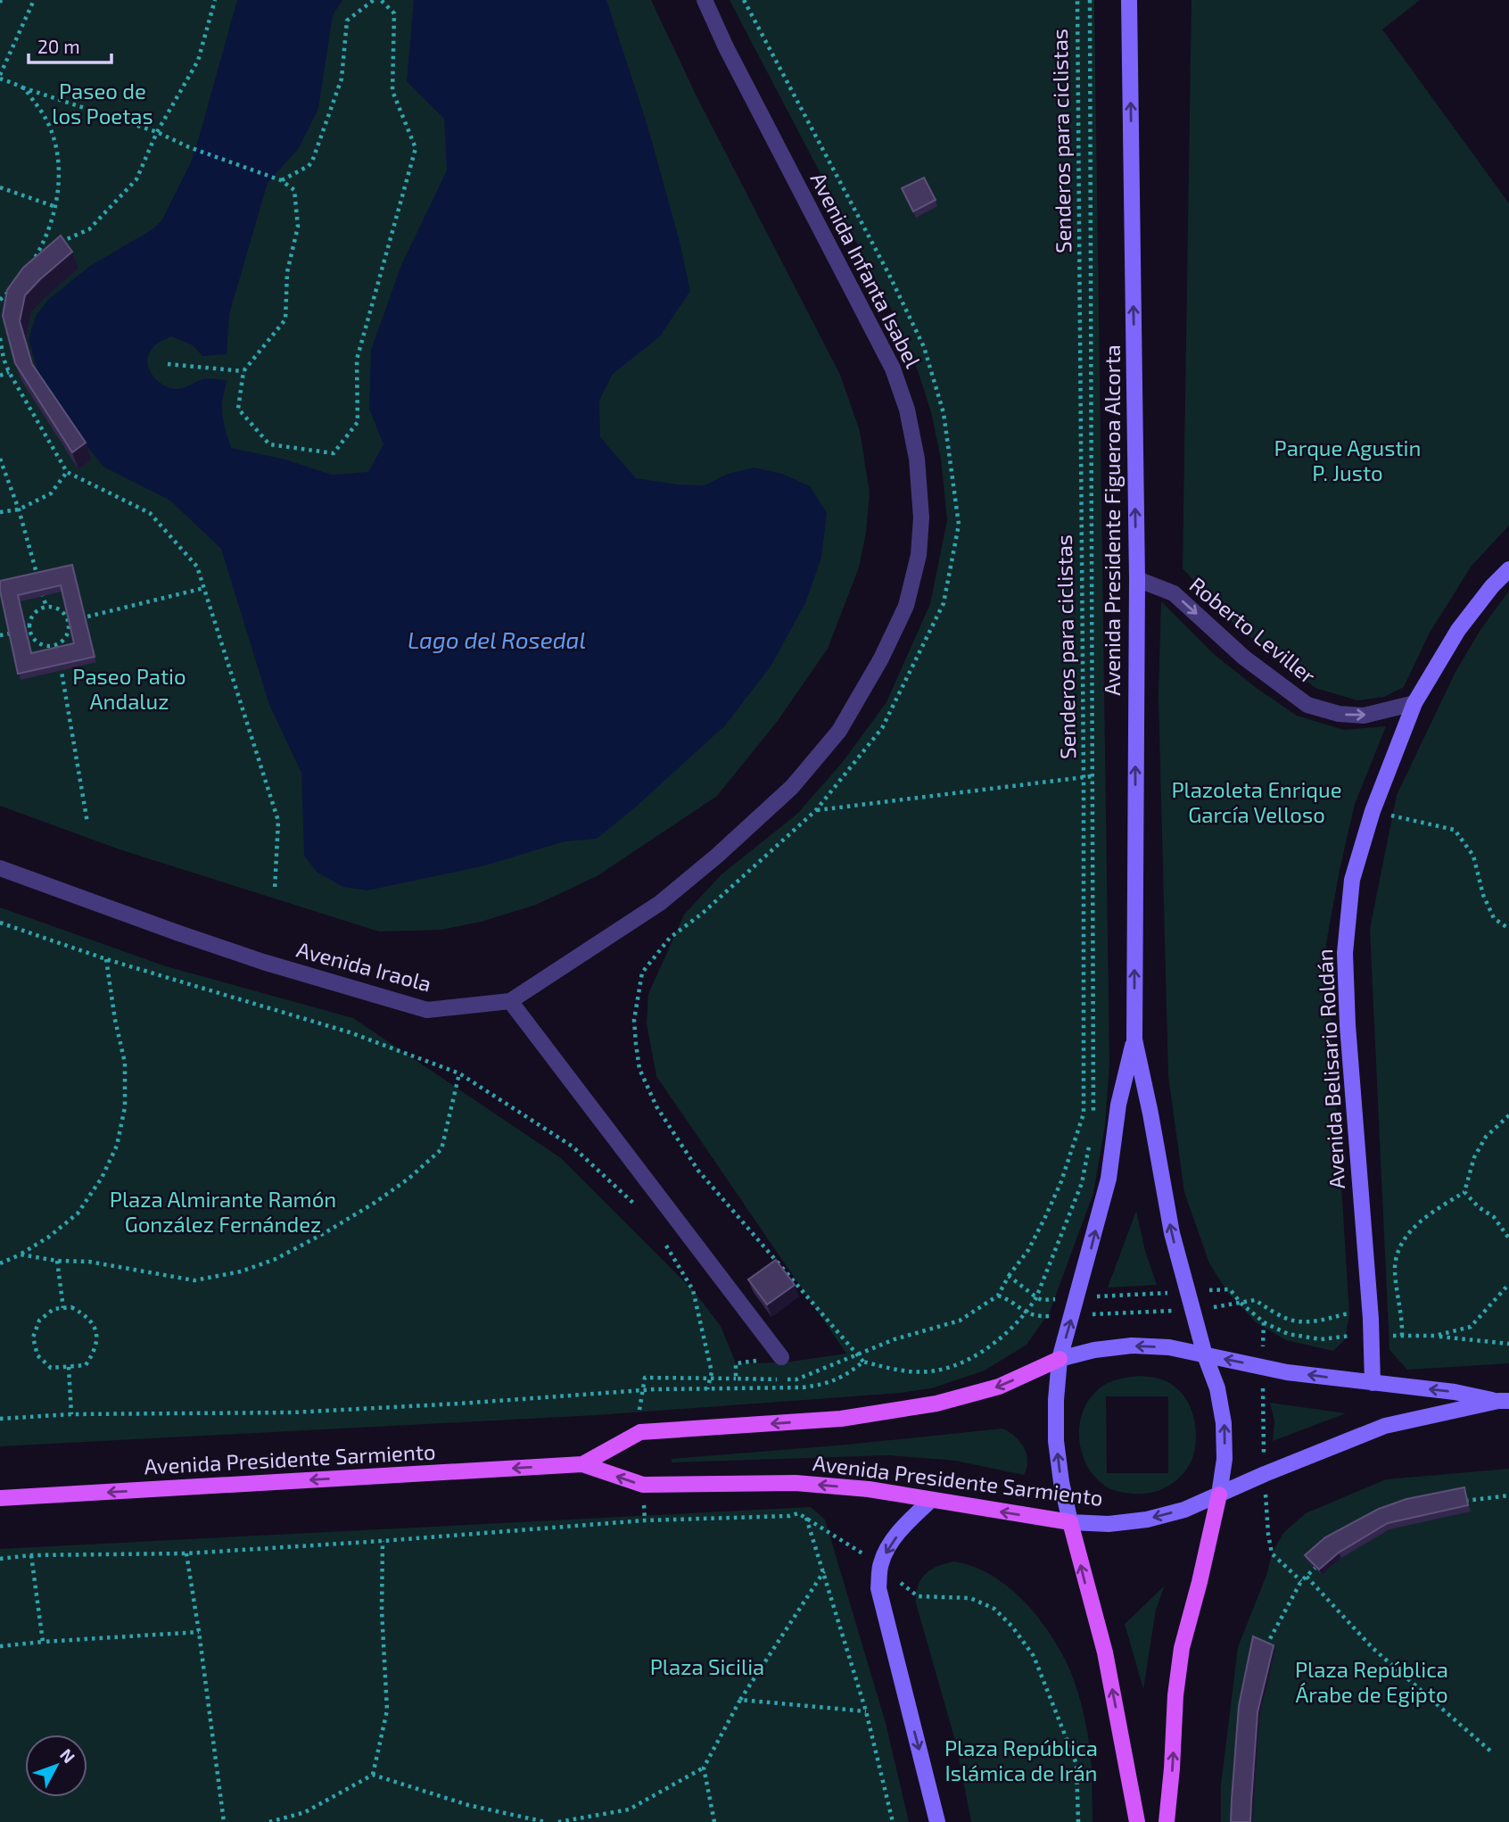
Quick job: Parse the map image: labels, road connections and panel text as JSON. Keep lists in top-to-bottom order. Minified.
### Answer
{"streets":{"main road":["Avenida Presidente Figueroa Alcorta","Avenida Belisario Roldán","Avenida Presidente Sarmiento"],"street":["Avenida Infanta Isabel","Roberto Leviller","Avenida Iraola"],"path":["Senderos para ciclistas"]},"crossings":[["Avenida Infanta Isabel","Avenida Iraola"],["Avenida Presidente Figueroa Alcorta","Roberto Leviller"],["Avenida Presidente Figueroa Alcorta","Avenida Presidente Sarmiento"],["Roberto Leviller","Avenida Belisario Roldán"],["Avenida Belisario Roldán","Avenida Presidente Sarmiento"]],"one_way":["Avenida Presidente Figueroa Alcorta","Roberto Leviller","Avenida Presidente Sarmiento"],"water":["Lago del Rosedal"],"parks":["Paseo de los Poetas","Parque Agustin P. Justo","Paseo Patio Andaluz","Plazoleta Enrique García Velloso","Plaza Almirante Ramón González Fernández","Plaza Sicilia","Plaza República Árabe de Egipto","Plaza República Islámica de Irán"],"scale_bar":"20 m","north":"top right"}
